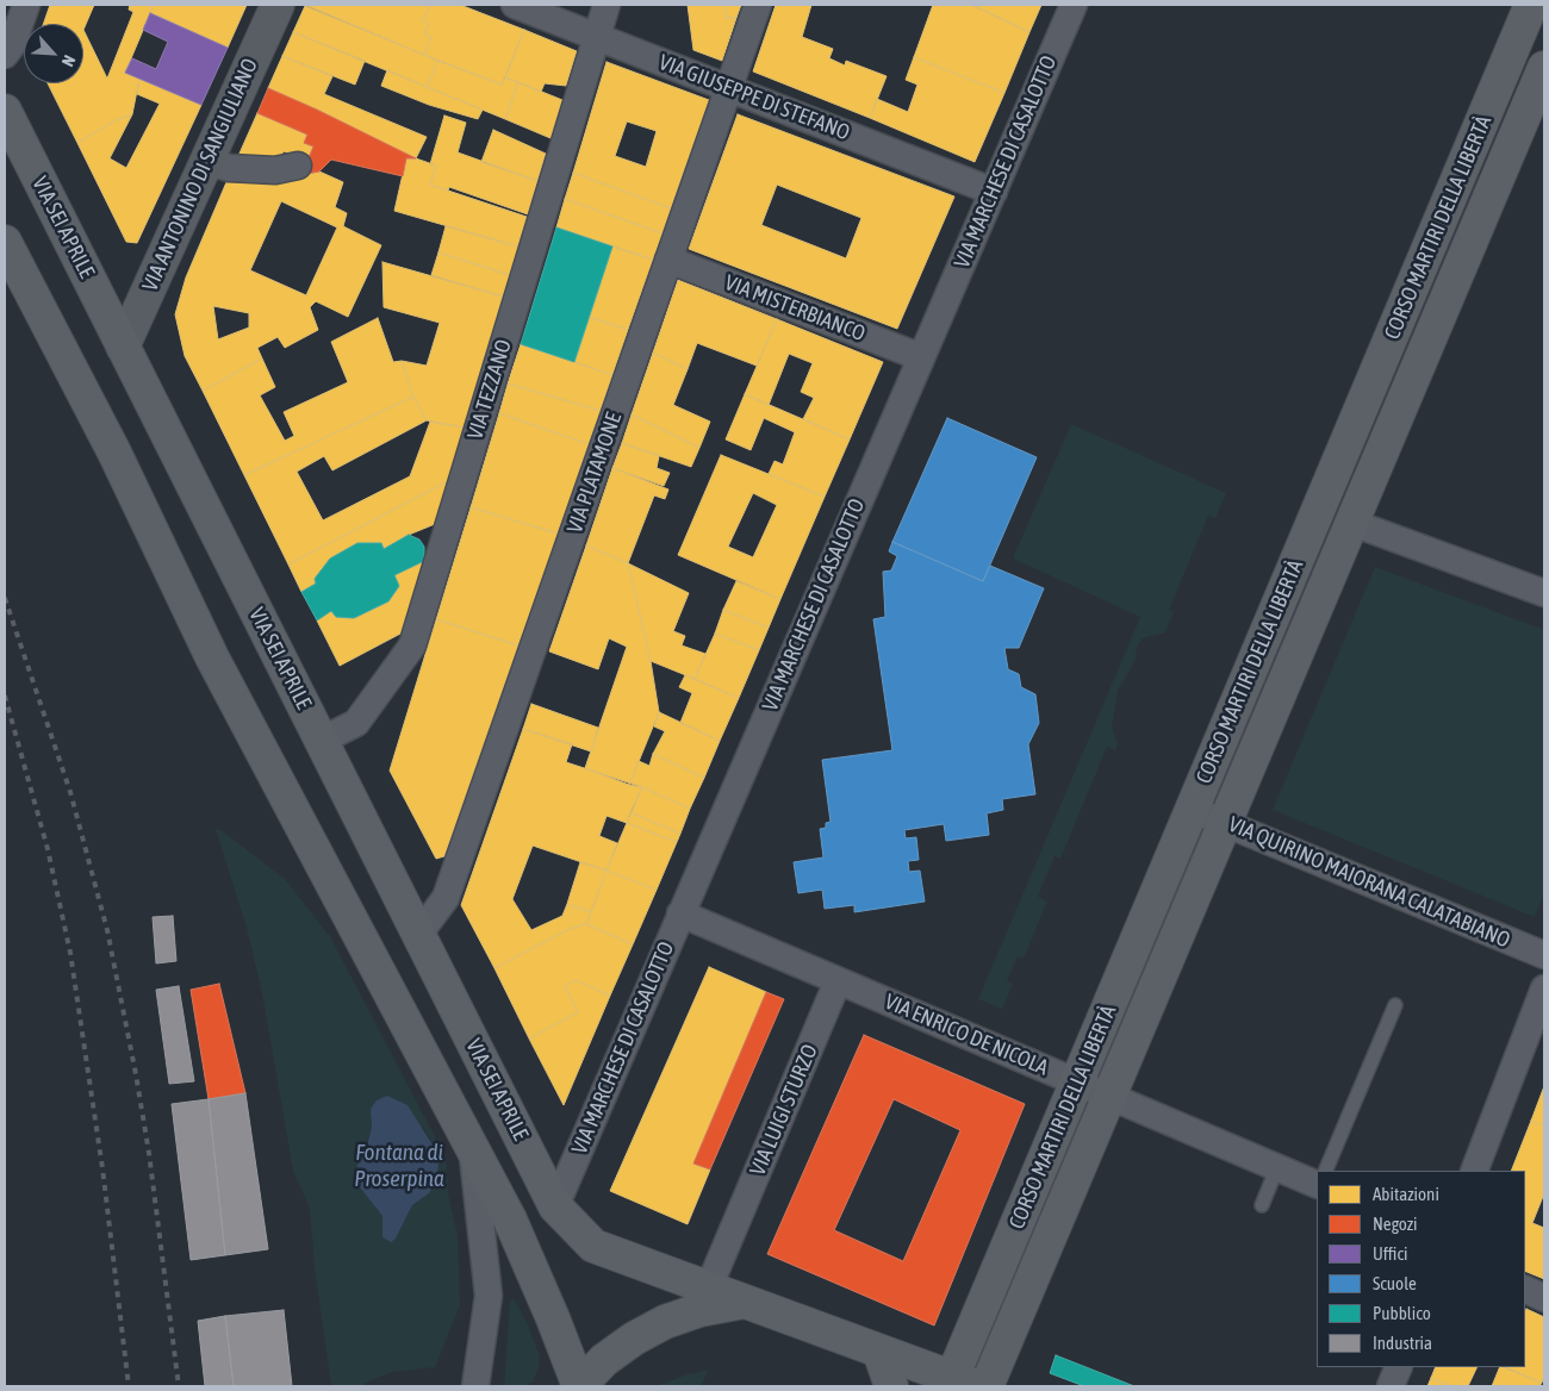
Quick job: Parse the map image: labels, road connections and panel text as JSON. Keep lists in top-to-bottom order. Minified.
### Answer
{"streets":{"main road":["VIA ANTONINO DI SANGIULIANO","VIA SEI APRILE","CORSO MARTIRI DELLA LIBERTÀ"],"street":["VIA GIUSEPPE DI STEFANO","VIA MARCHESE DI CASALOTTO","VIA MISTERBIANCO","VIA TEZZANO","VIA PLATAMONE","VIA QUIRINO MAIORANA CALATABIANO","VIA ENRICO DE NICOLA","VIA LUIGI STURZO"]},"crossings":[["VIA GIUSEPPE DI STEFANO","VIA MARCHESE DI CASALOTTO"],["VIA GIUSEPPE DI STEFANO","VIA TEZZANO"],["VIA GIUSEPPE DI STEFANO","VIA PLATAMONE"],["VIA MARCHESE DI CASALOTTO","VIA SEI APRILE"],["VIA MARCHESE DI CASALOTTO","VIA MISTERBIANCO"],["VIA MARCHESE DI CASALOTTO","VIA ENRICO DE NICOLA"],["VIA ANTONINO DI SANGIULIANO","VIA SEI APRILE"],["VIA SEI APRILE","CORSO MARTIRI DELLA LIBERTÀ"],["VIA SEI APRILE","VIA TEZZANO"],["VIA SEI APRILE","VIA PLATAMONE"],["VIA SEI APRILE","VIA LUIGI STURZO"],["CORSO MARTIRI DELLA LIBERTÀ","VIA QUIRINO MAIORANA CALATABIANO"],["CORSO MARTIRI DELLA LIBERTÀ","VIA ENRICO DE NICOLA"],["VIA MISTERBIANCO","VIA PLATAMONE"],["VIA ENRICO DE NICOLA","VIA LUIGI STURZO"]],"water":["Fontana di Proserpina"],"legend":["Abitazioni","Negozi","Uffici","Scuole","Pubblico","Industria"],"north":"bottom right"}
